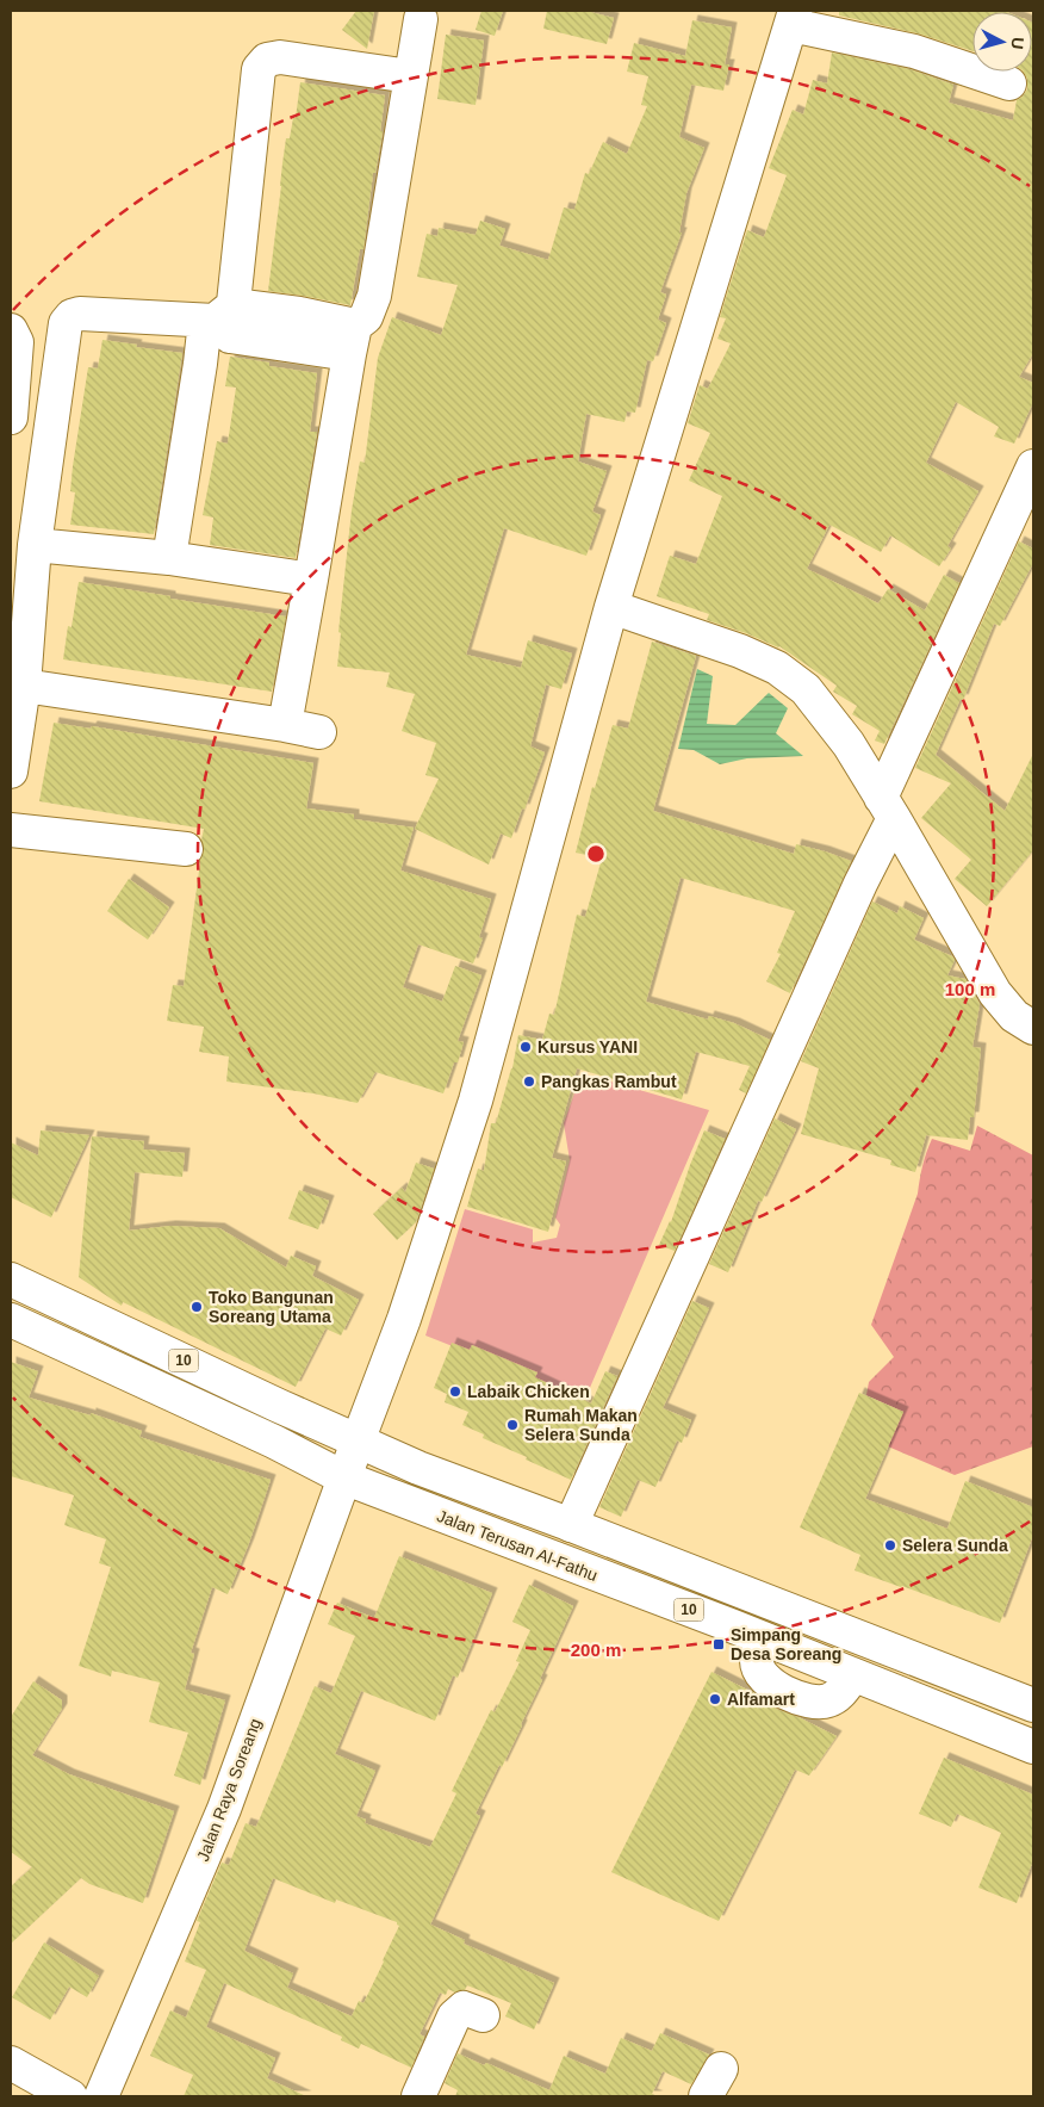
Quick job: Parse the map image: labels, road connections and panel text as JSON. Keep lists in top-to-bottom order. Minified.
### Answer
{"streets":{"main road":["10","Jalan Terusan Al-Fathu","Jalan Raya Soreang"]},"crossings":[["10","Jalan Raya Soreang"],["Jalan Terusan Al-Fathu","Jalan Raya Soreang"]],"places":{"other":["Kursus YANI","Pangkas Rambut","Toko Bangunan Soreang Utama","Labaik Chicken","Rumah Makan Selera Sunda","Selera Sunda","Alfamart"],"transit":["Simpang Desa Soreang"]},"north":"right","rings":["100 m","200 m"]}
